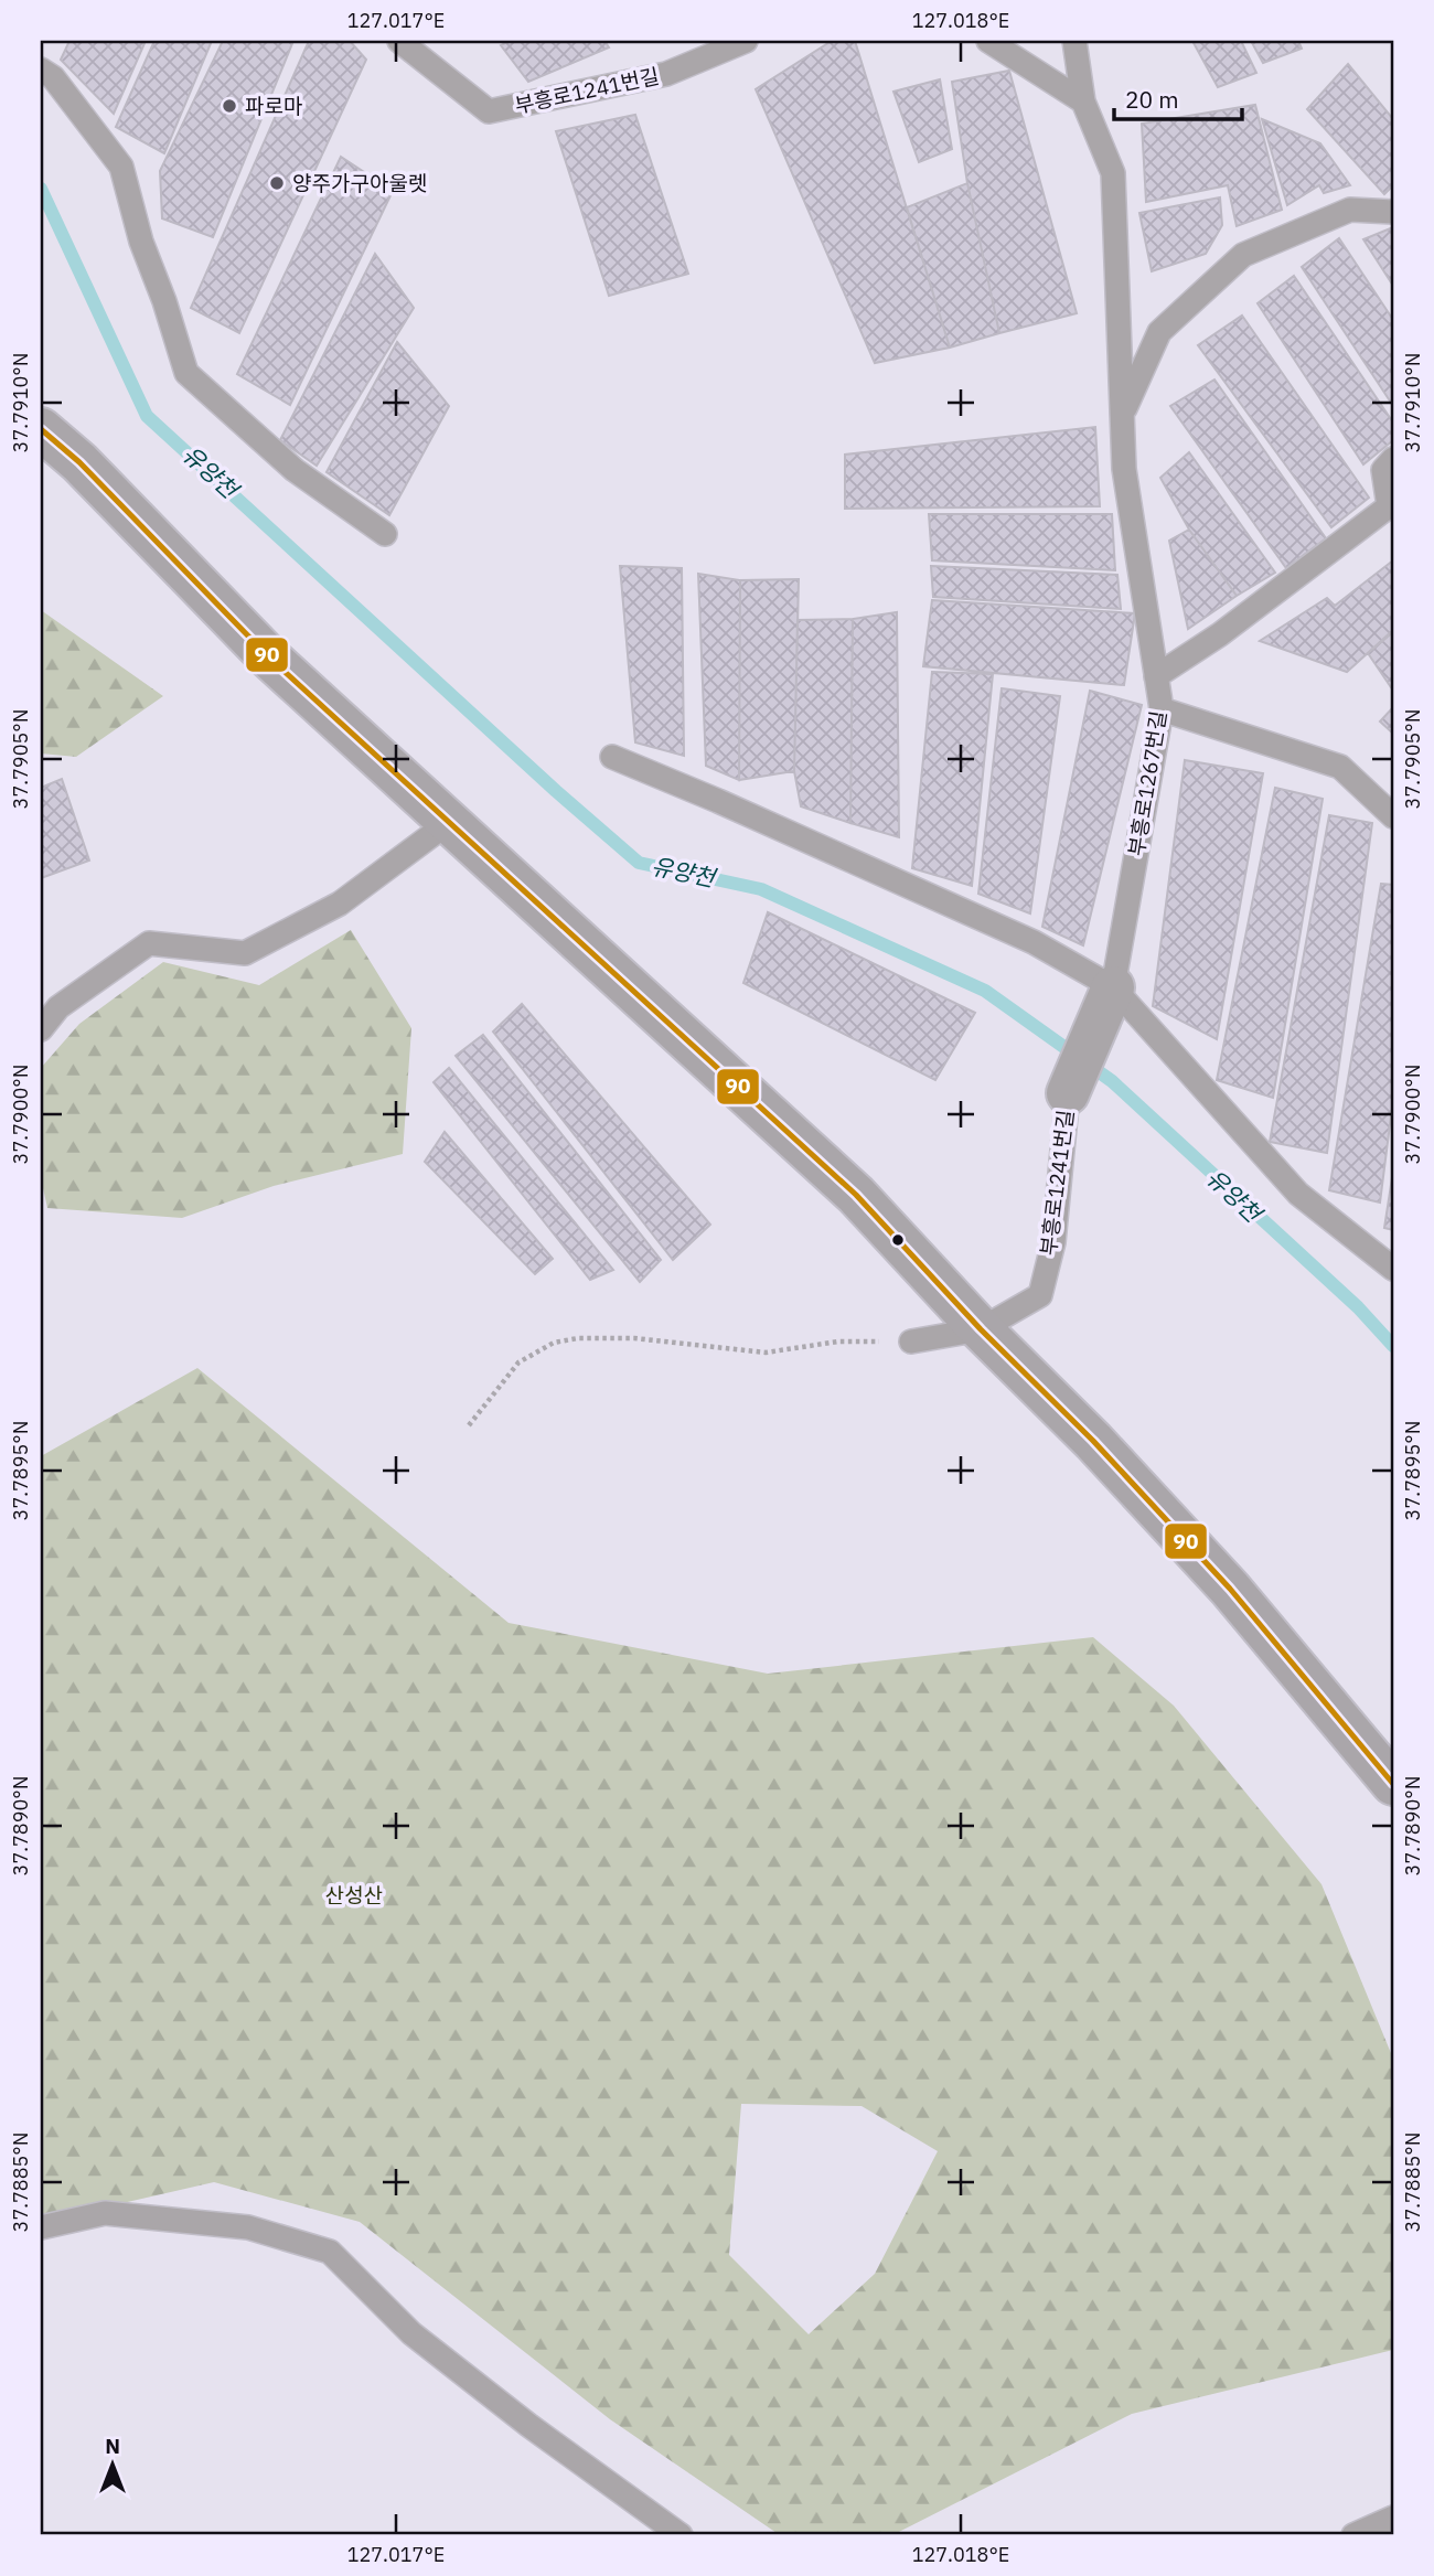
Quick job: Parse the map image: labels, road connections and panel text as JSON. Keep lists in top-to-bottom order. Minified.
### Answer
{"streets":{"lane":["부흥로1241번길","부흥로1267번길"]},"water":["유양천"],"parks":["산성산"],"places":["파로마","양주가구아울렛"],"lines":["transit line 90"],"scale_bar":"20 m","north":"top","coordinates":["127.017°E","127.018°E","37.7910°N","37.7905°N","37.7900°N","37.7895°N","37.7890°N","37.7885°N"]}
